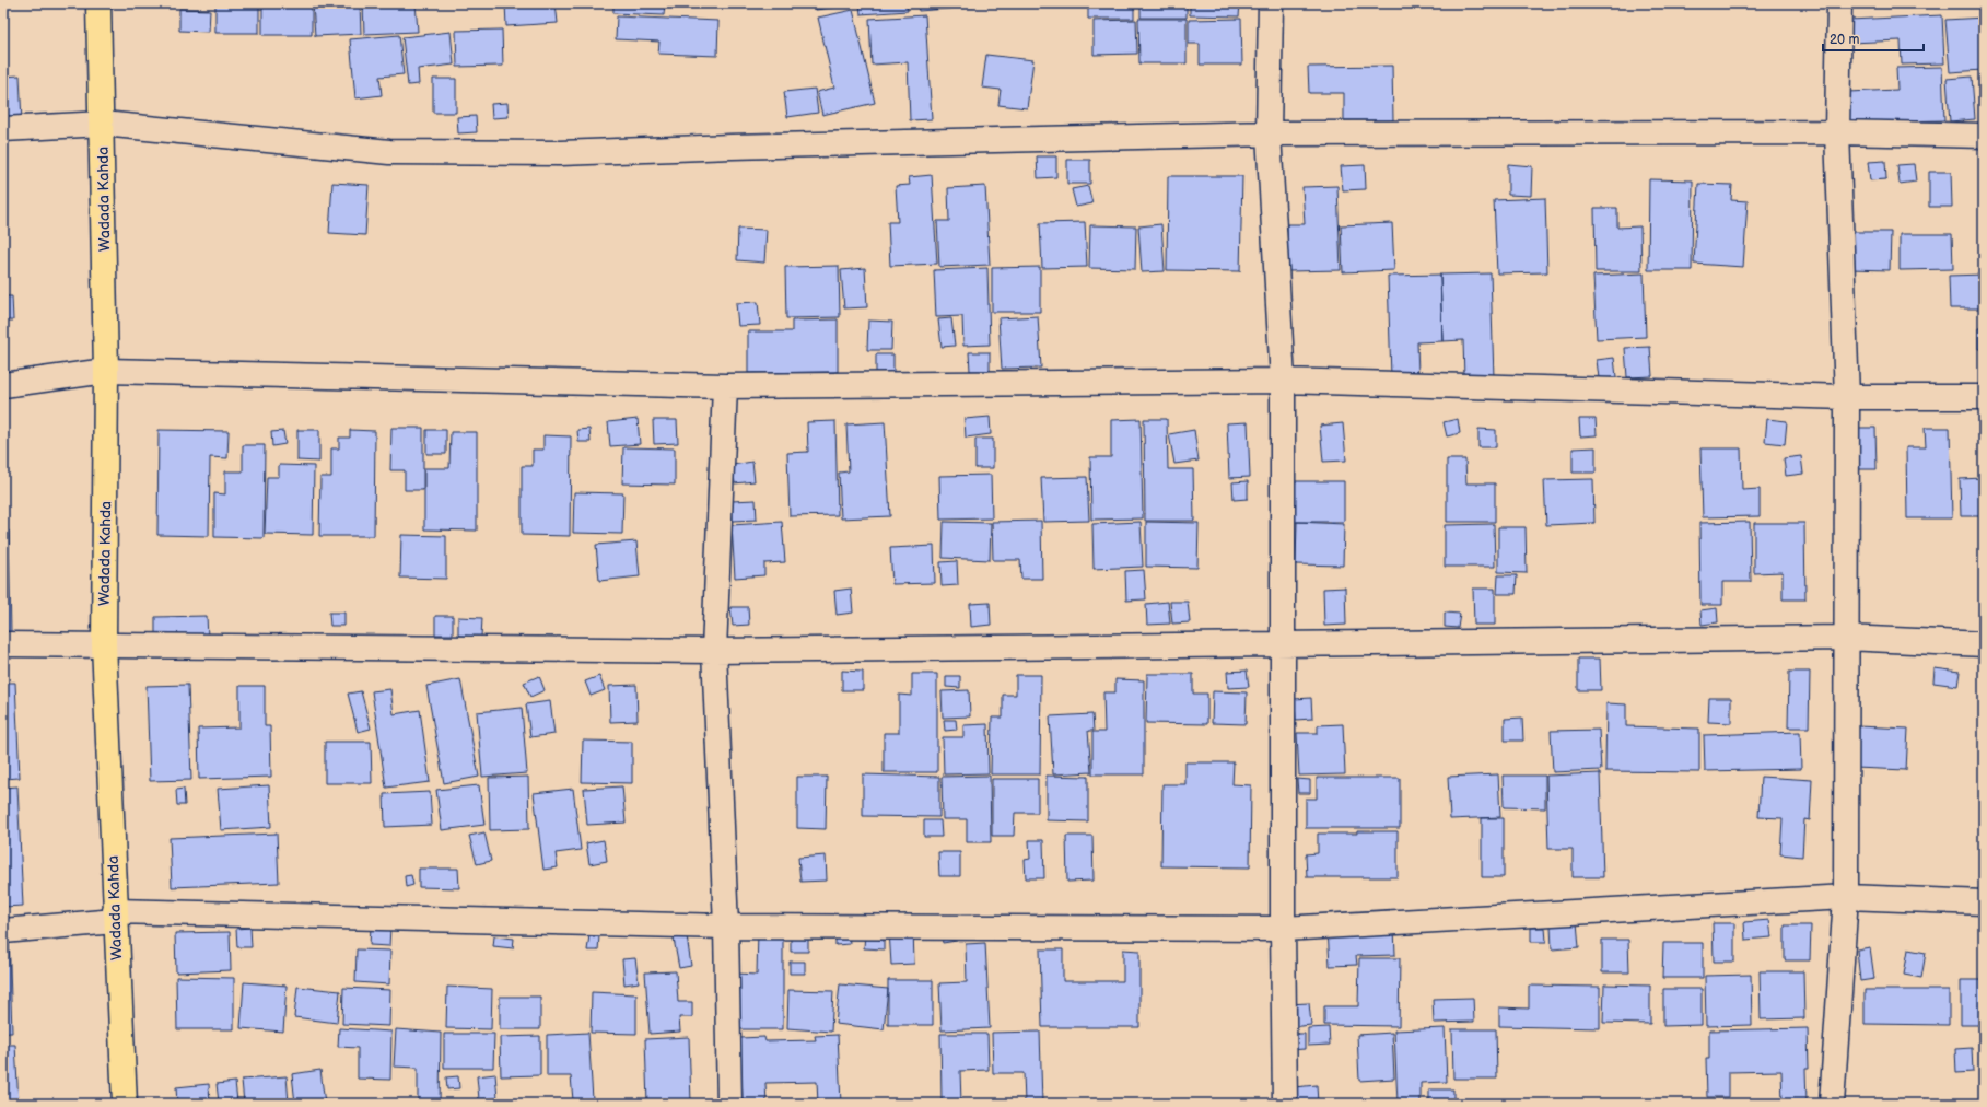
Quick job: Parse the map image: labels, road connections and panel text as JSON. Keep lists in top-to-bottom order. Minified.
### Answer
{"streets":{"main road":["Wadada Kahda"]},"scale_bar":"20 m"}
